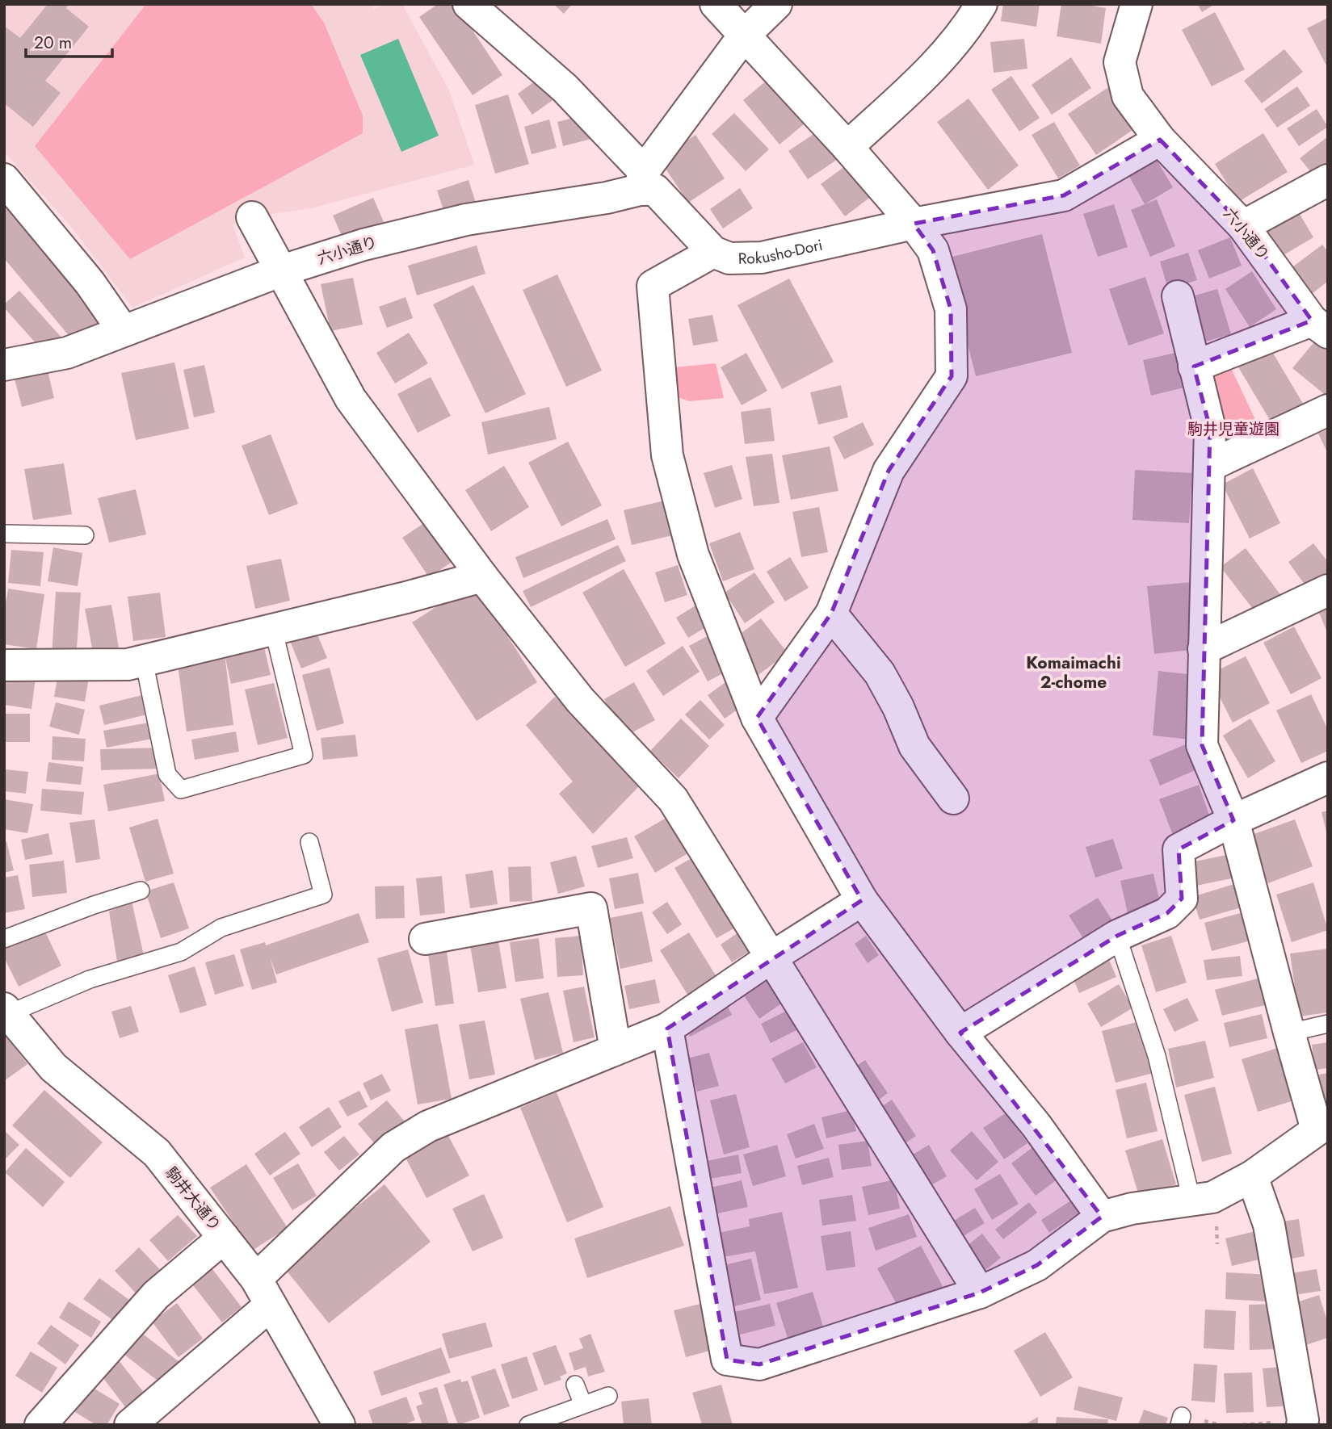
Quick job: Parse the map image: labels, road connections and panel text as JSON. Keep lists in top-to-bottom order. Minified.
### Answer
{"streets":{"street":["六小通り","Rokusho-Dori","駒井大通り"]},"crossings":[["六小通り","Rokusho-Dori"]],"districts":["Komaimachi 2-chome"],"parks":["駒井児童遊園"],"scale_bar":"20 m"}
